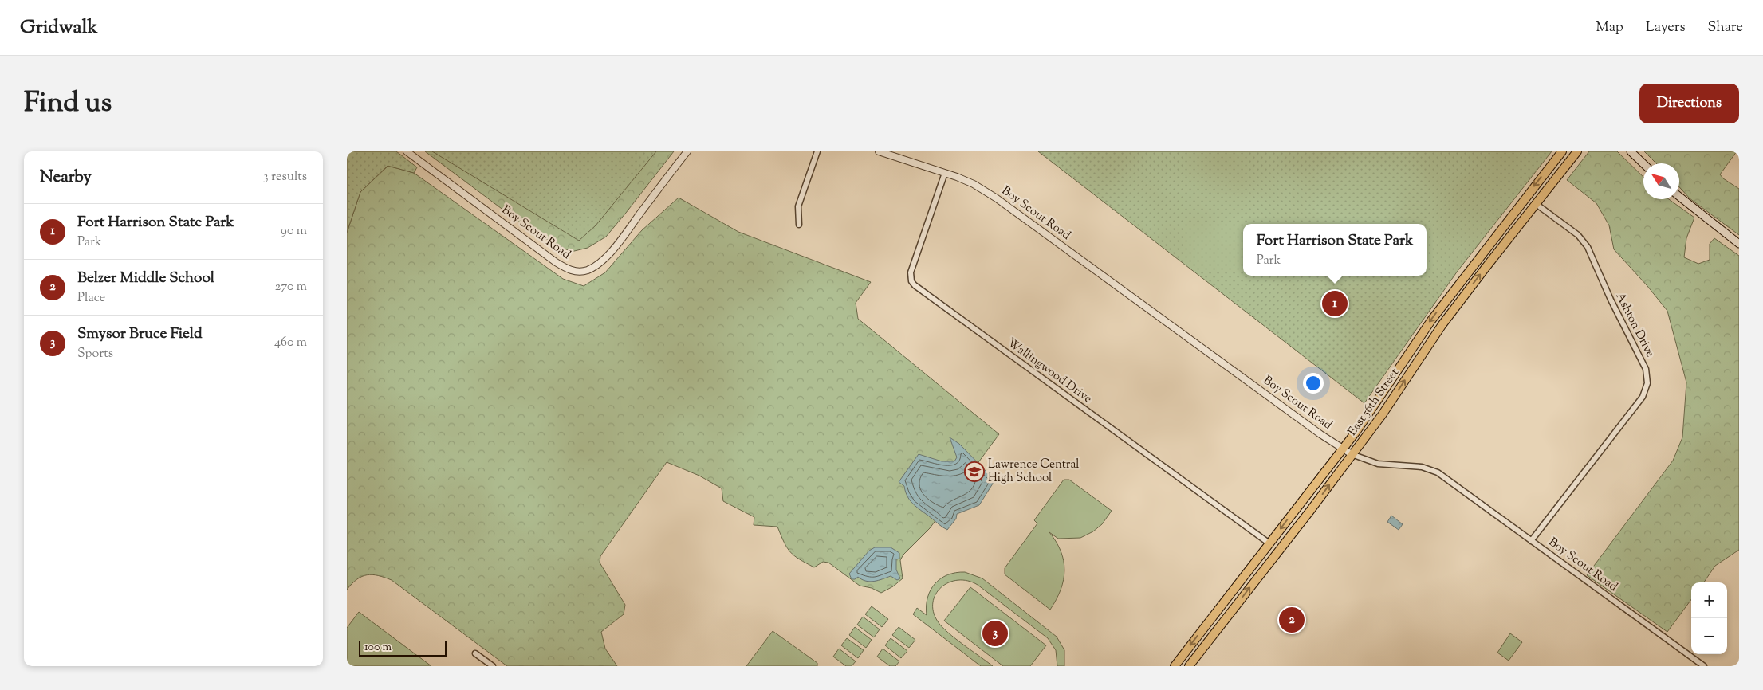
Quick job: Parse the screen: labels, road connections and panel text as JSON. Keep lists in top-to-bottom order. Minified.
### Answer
{"streets":{"main road":["East 56th Street"],"street":["Boy Scout Road","Ashton Drive","Wallingwood Drive"]},"crossings":[["Boy Scout Road","Ashton Drive"],["Boy Scout Road","Wallingwood Drive"],["Boy Scout Road","East 56th Street"],["Ashton Drive","East 56th Street"],["Wallingwood Drive","East 56th Street"]],"places":{"school or university":["Lawrence Central High School"]},"scale_bar":"100 m","north":"top left","page":{"header":"Gridwalk","nav":["Map","Layers","Share"],"title":"Find us","buttons":"Directions","heading":["Nearby","3 results"],"list":[{"mark":"1","name":"Fort Harrison State Park","note":"Park","value":"90 m"},{"mark":"2","name":"Belzer Middle School","note":"Place","value":"270 m"},{"mark":"3","name":"Smysor Bruce Field","note":"Sports","value":"460 m"}],"popup":["Fort Harrison State Park","Park"],"pins":["1","2","3"],"map_buttons":["+","−"],"scale":"100 m"}}
